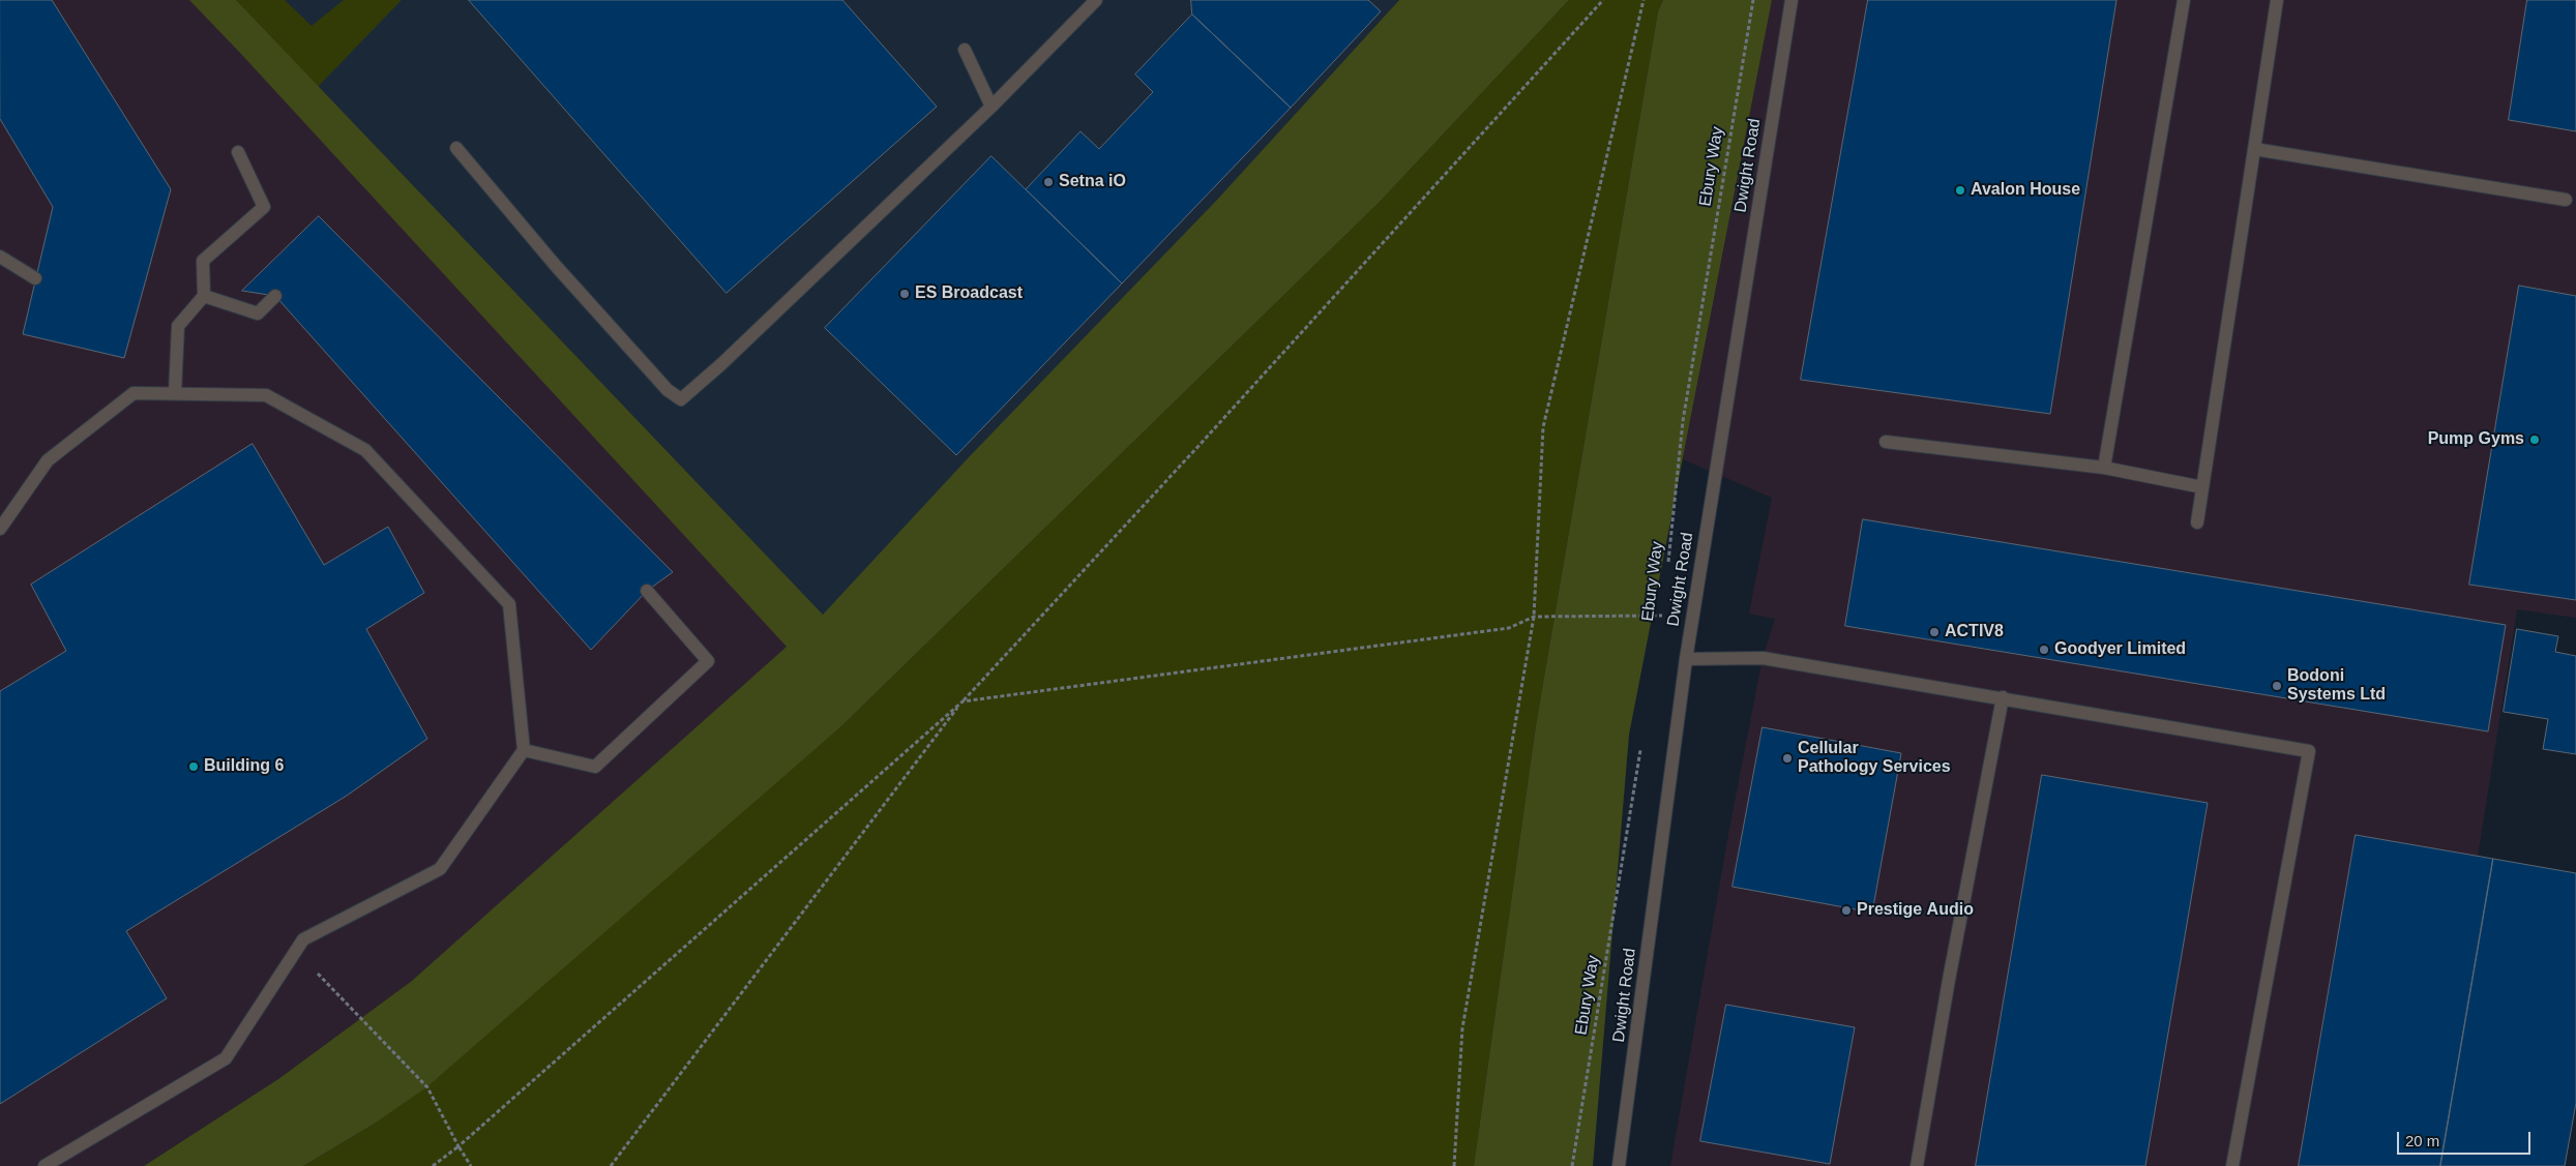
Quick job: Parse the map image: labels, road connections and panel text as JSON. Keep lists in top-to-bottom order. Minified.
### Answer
{"streets":{"street":["Dwight Road"],"path":["Ebury Way"]},"places":["Setna iO","Avalon House","ES Broadcast","Pump Gyms","ACTIV8","Goodyer Limited","Bodoni Systems Ltd","Cellular Pathology Services","Building 6","Prestige Audio"],"scale_bar":"20 m"}
